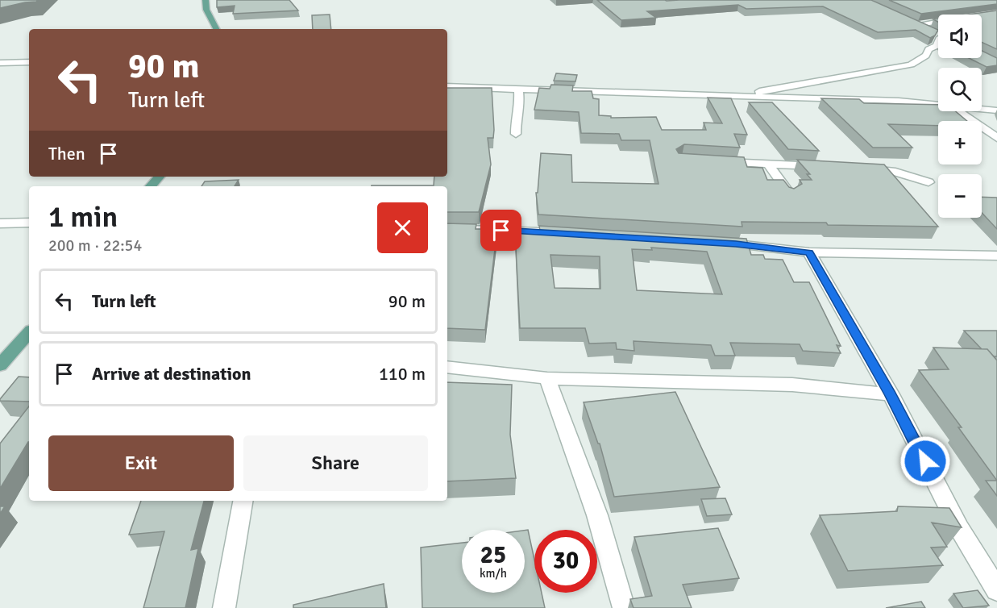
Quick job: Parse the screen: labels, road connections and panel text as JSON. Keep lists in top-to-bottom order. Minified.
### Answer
{"page":{"map_buttons":["+","−"],"turn":["90 m","Turn left"],"then":"Then","heading":["1 min","200 m · 22:54"],"list":[{"name":"Turn left","value":"90 m"},{"name":"Arrive at destination","value":"110 m"}],"buttons":["Exit","Share"],"speed":"25 km/h","limit":"30"}}
